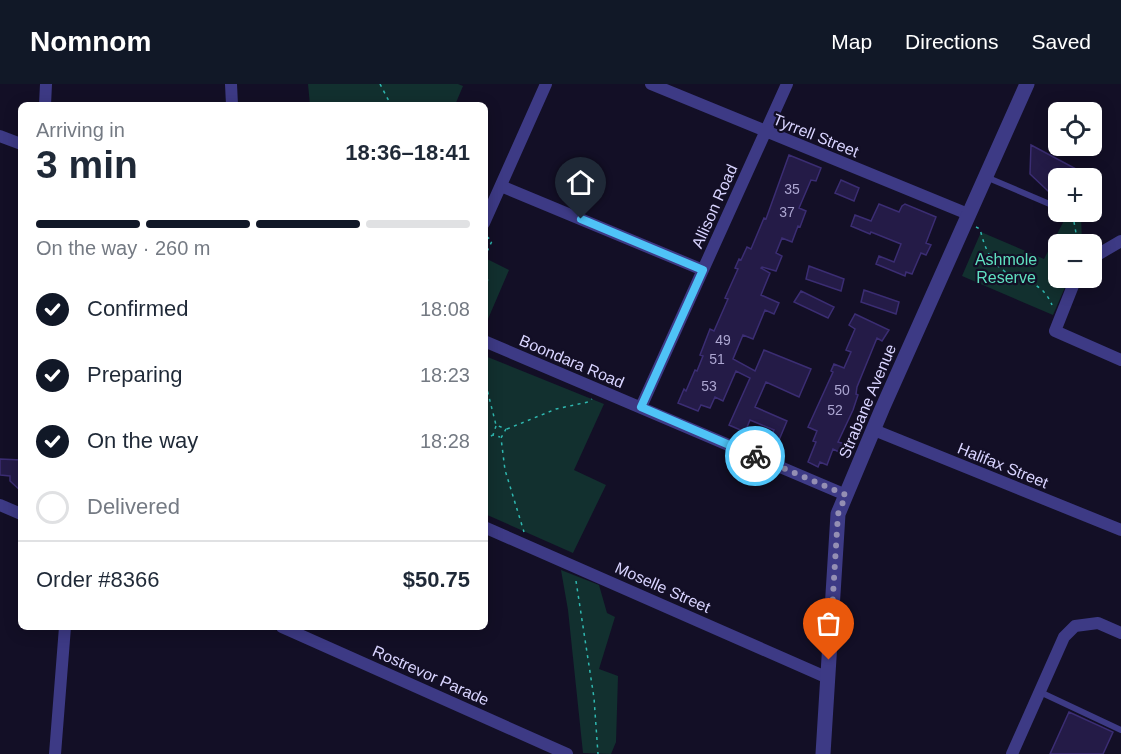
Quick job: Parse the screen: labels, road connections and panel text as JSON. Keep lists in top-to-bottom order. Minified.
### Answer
{"streets":{"street":["Tyrrell Street","Allison Road","Boondara Road","Strabane Avenue","Halifax Street","Moselle Street","Rostrevor Parade"]},"crossings":[["Tyrrell Street","Allison Road"],["Tyrrell Street","Strabane Avenue"],["Allison Road","Boondara Road"],["Boondara Road","Strabane Avenue"],["Strabane Avenue","Halifax Street"],["Strabane Avenue","Moselle Street"]],"parks":["Ashmole Reserve"],"house_numbers":["35","37","49","51","53","50","52"],"page":{"header":"Nomnom","nav":["Map","Directions","Saved"],"map_buttons":["+","−"],"heading":["3 min","Arriving in","18:36–18:41"],"panel":["Order #8366","$50.75"],"bar":"On the way · 260 m","list":[["Confirmed","18:08"],["Preparing","18:23"],["On the way","18:28"],"Delivered"]}}
